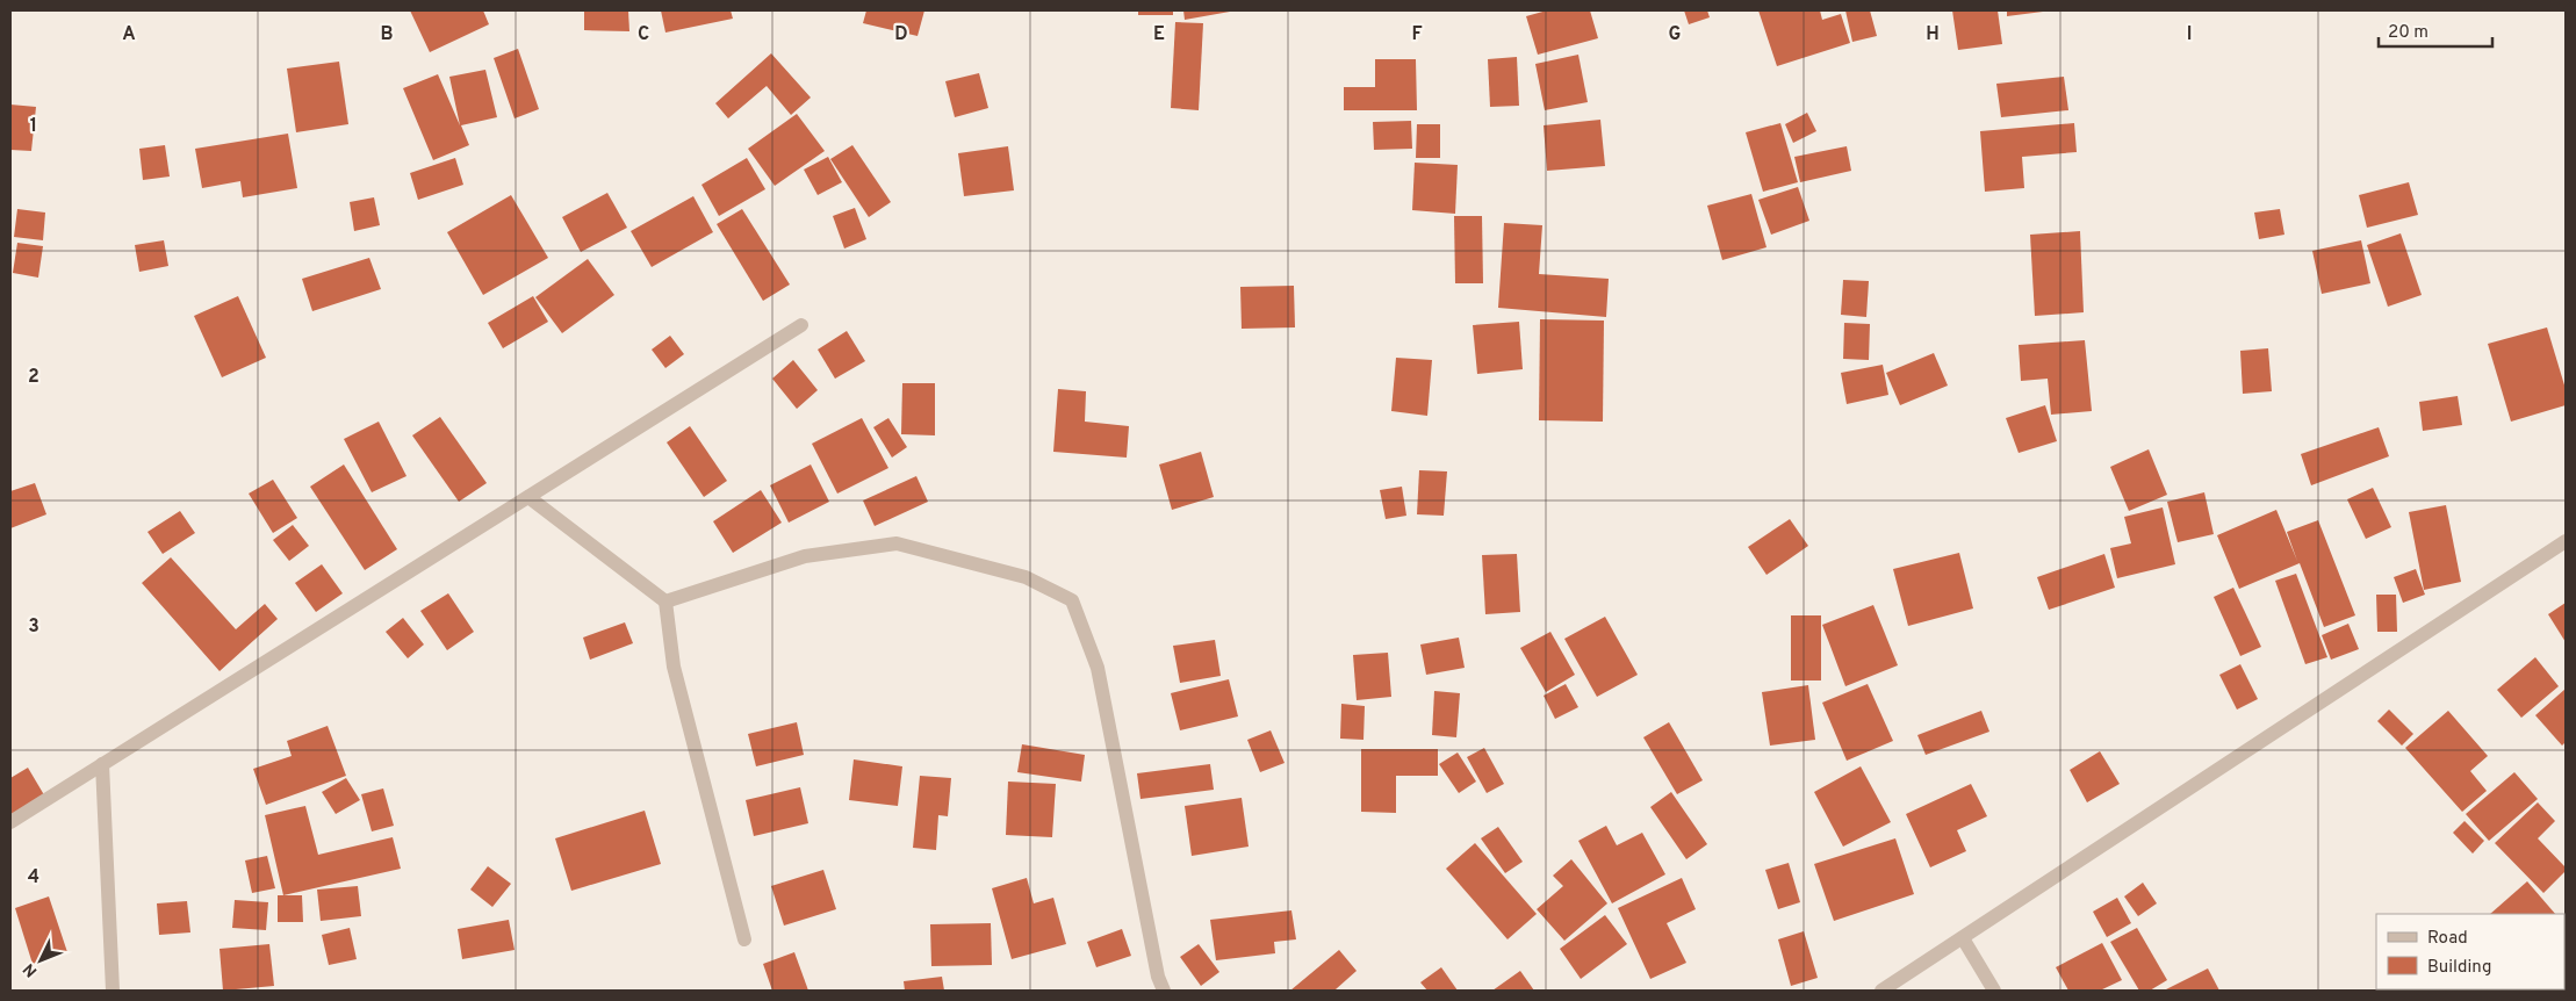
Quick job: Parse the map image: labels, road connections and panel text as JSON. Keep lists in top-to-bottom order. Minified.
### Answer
{"legend":["Road","Building"],"scale_bar":"20 m","north":"bottom left","grid":{"columns":["A","B","C","D","E","F","G","H","I"],"rows":["1","2","3","4"]}}
